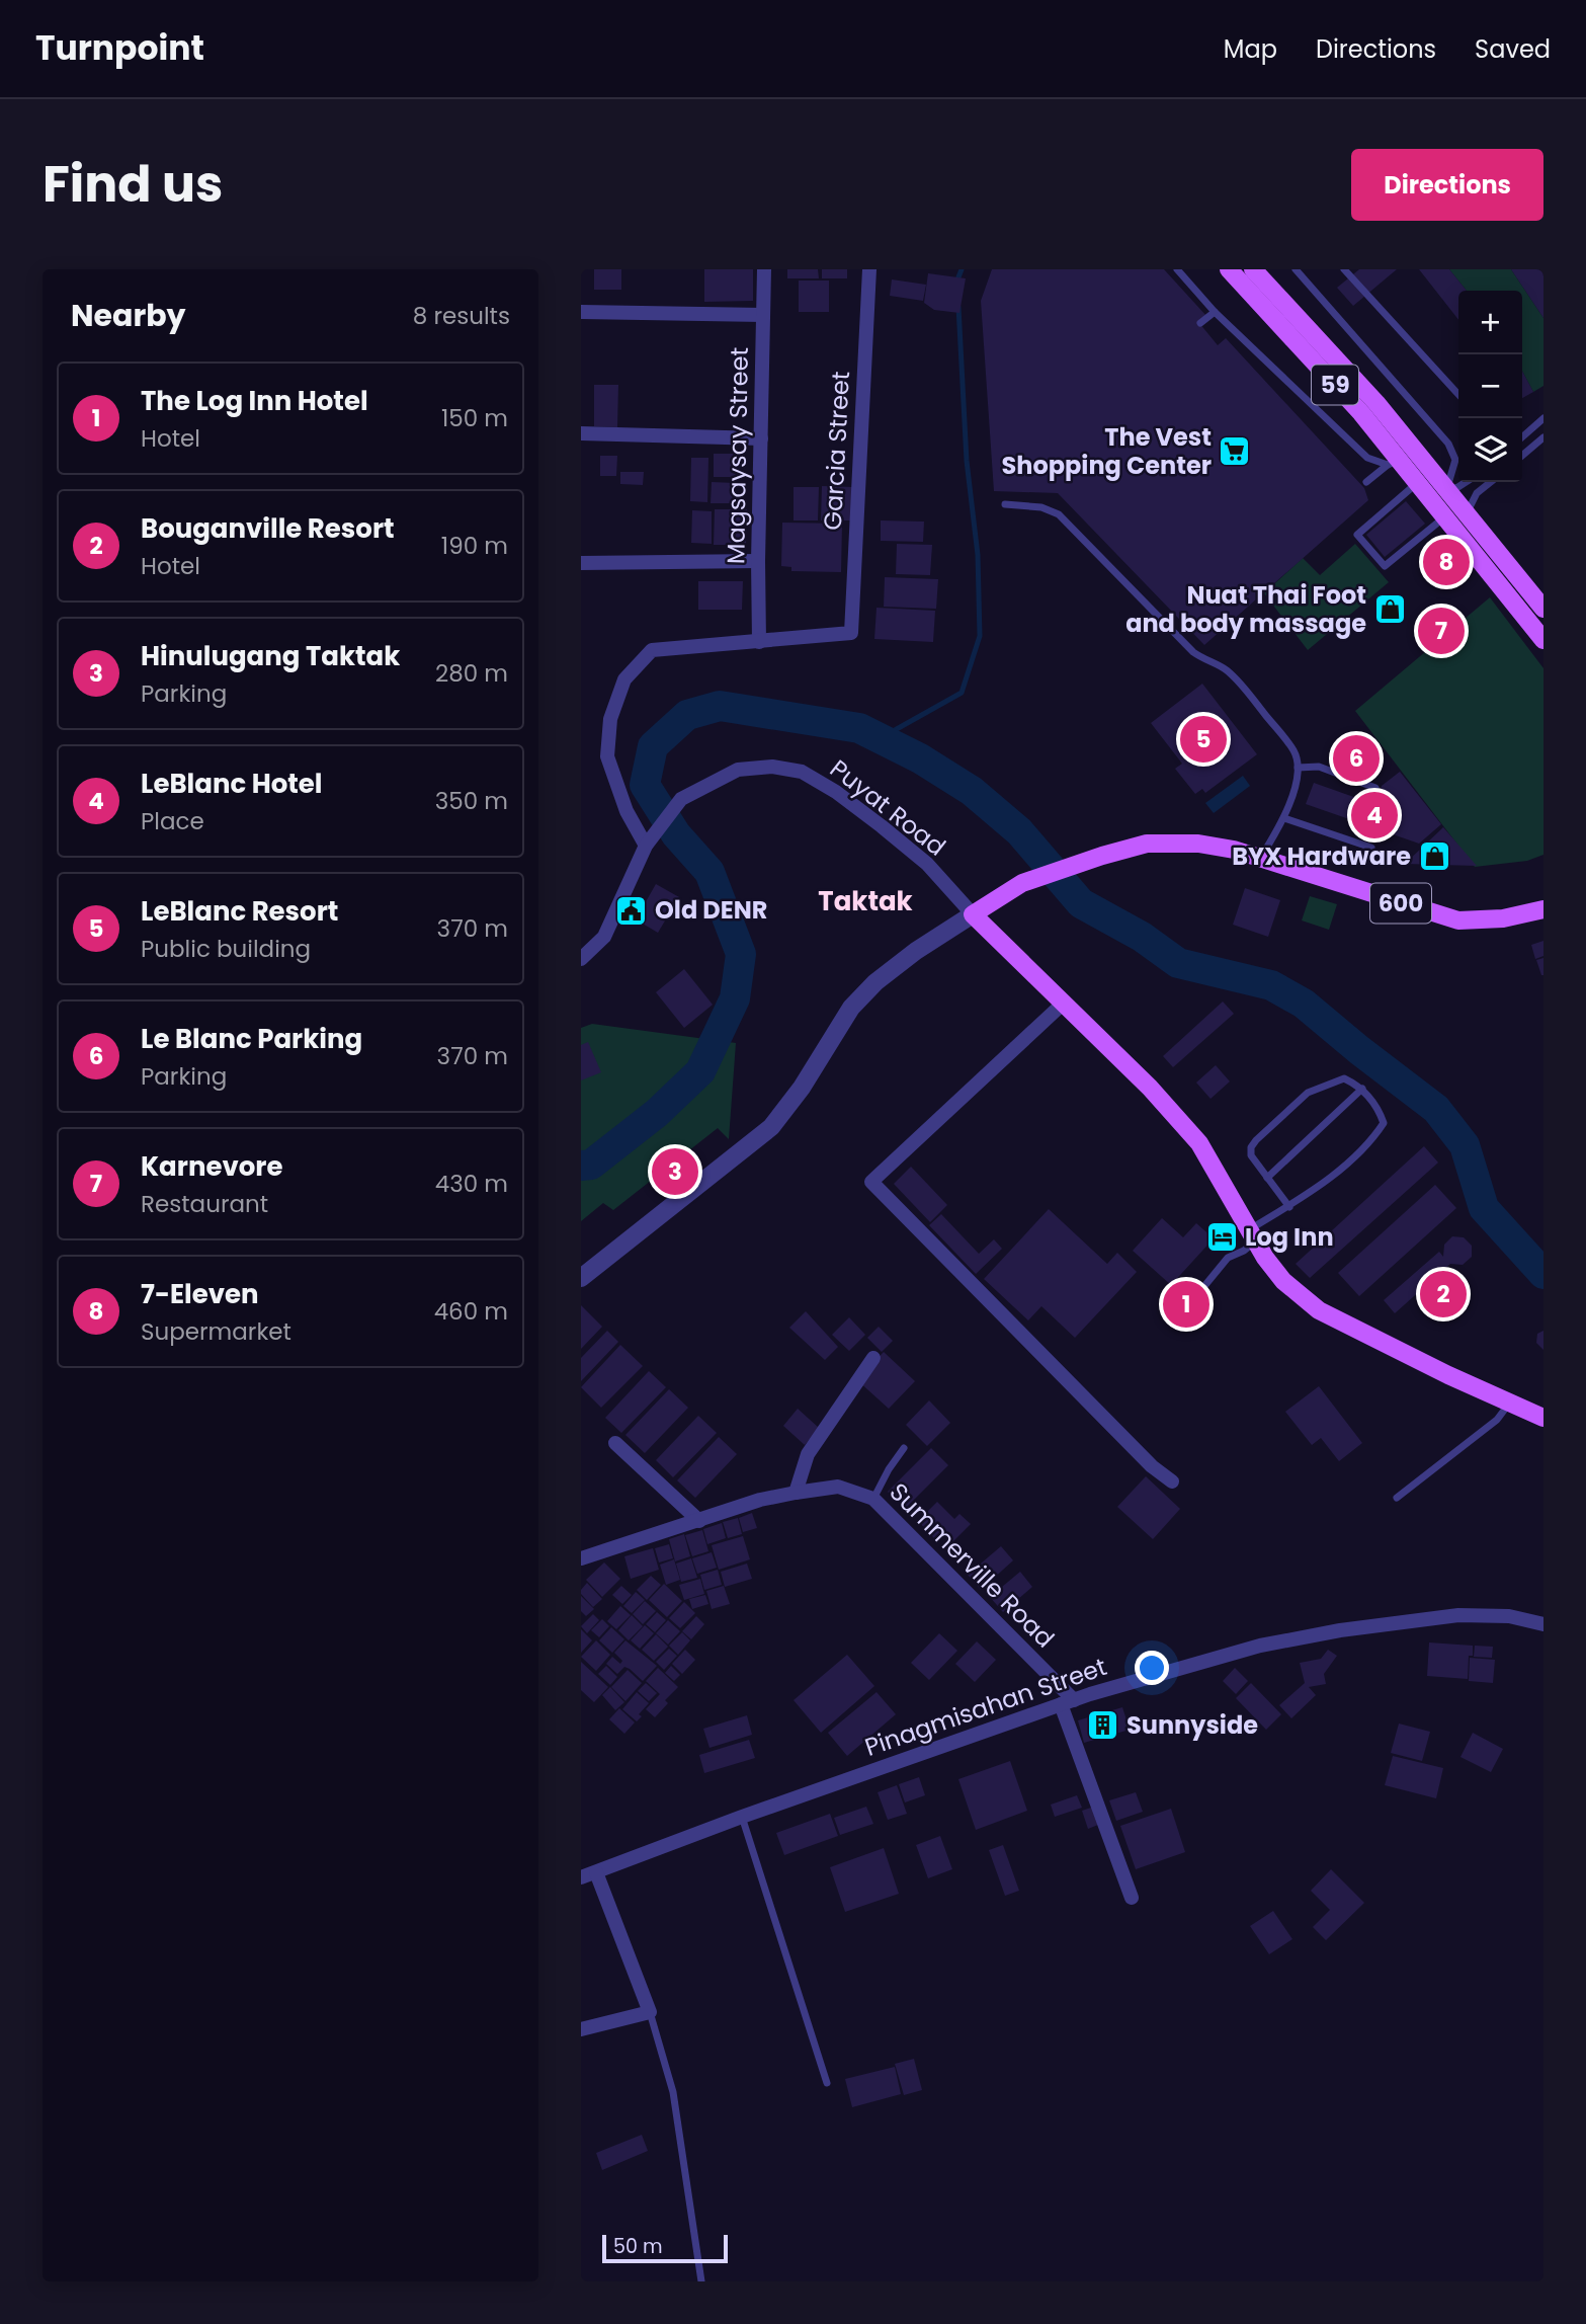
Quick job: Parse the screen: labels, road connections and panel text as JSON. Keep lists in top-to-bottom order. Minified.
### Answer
{"streets":{"main road":["59","600"],"street":["Garcia Street","Magsaysay Street","Puyat Road","Summerville Road","Pinagmisahan Street"]},"crossings":[["Garcia Street","Magsaysay Street"],["Puyat Road","600"],["Summerville Road","Pinagmisahan Street"]],"districts":["Taktak"],"places":{"supermarket":["The Vest Shopping Center"],"shop":["Nuat Thai Foot and body massage","BYX Hardware"],"public building":["Old DENR"],"hotel":["Log Inn"],"building":["Sunnyside"]},"scale_bar":"50 m","page":{"header":"Turnpoint","nav":["Map","Directions","Saved"],"title":"Find us","buttons":"Directions","heading":["Nearby","8 results"],"map_buttons":["+","−"],"list":[{"mark":"1","name":"The Log Inn Hotel","note":"Hotel","value":"150 m"},{"mark":"2","name":"Bouganville Resort","note":"Hotel","value":"190 m"},{"mark":"3","name":"Hinulugang Taktak","note":"Parking","value":"280 m"},{"mark":"4","name":"LeBlanc Hotel","note":"Place","value":"350 m"},{"mark":"5","name":"LeBlanc Resort","note":"Public building","value":"370 m"},{"mark":"6","name":"Le Blanc Parking","note":"Parking","value":"370 m"},{"mark":"7","name":"Karnevore","note":"Restaurant","value":"430 m"},{"mark":"8","name":"7-Eleven","note":"Supermarket","value":"460 m"}],"pins":["8","7","5","6","4","3","2","1"],"scale":"50 m"}}
